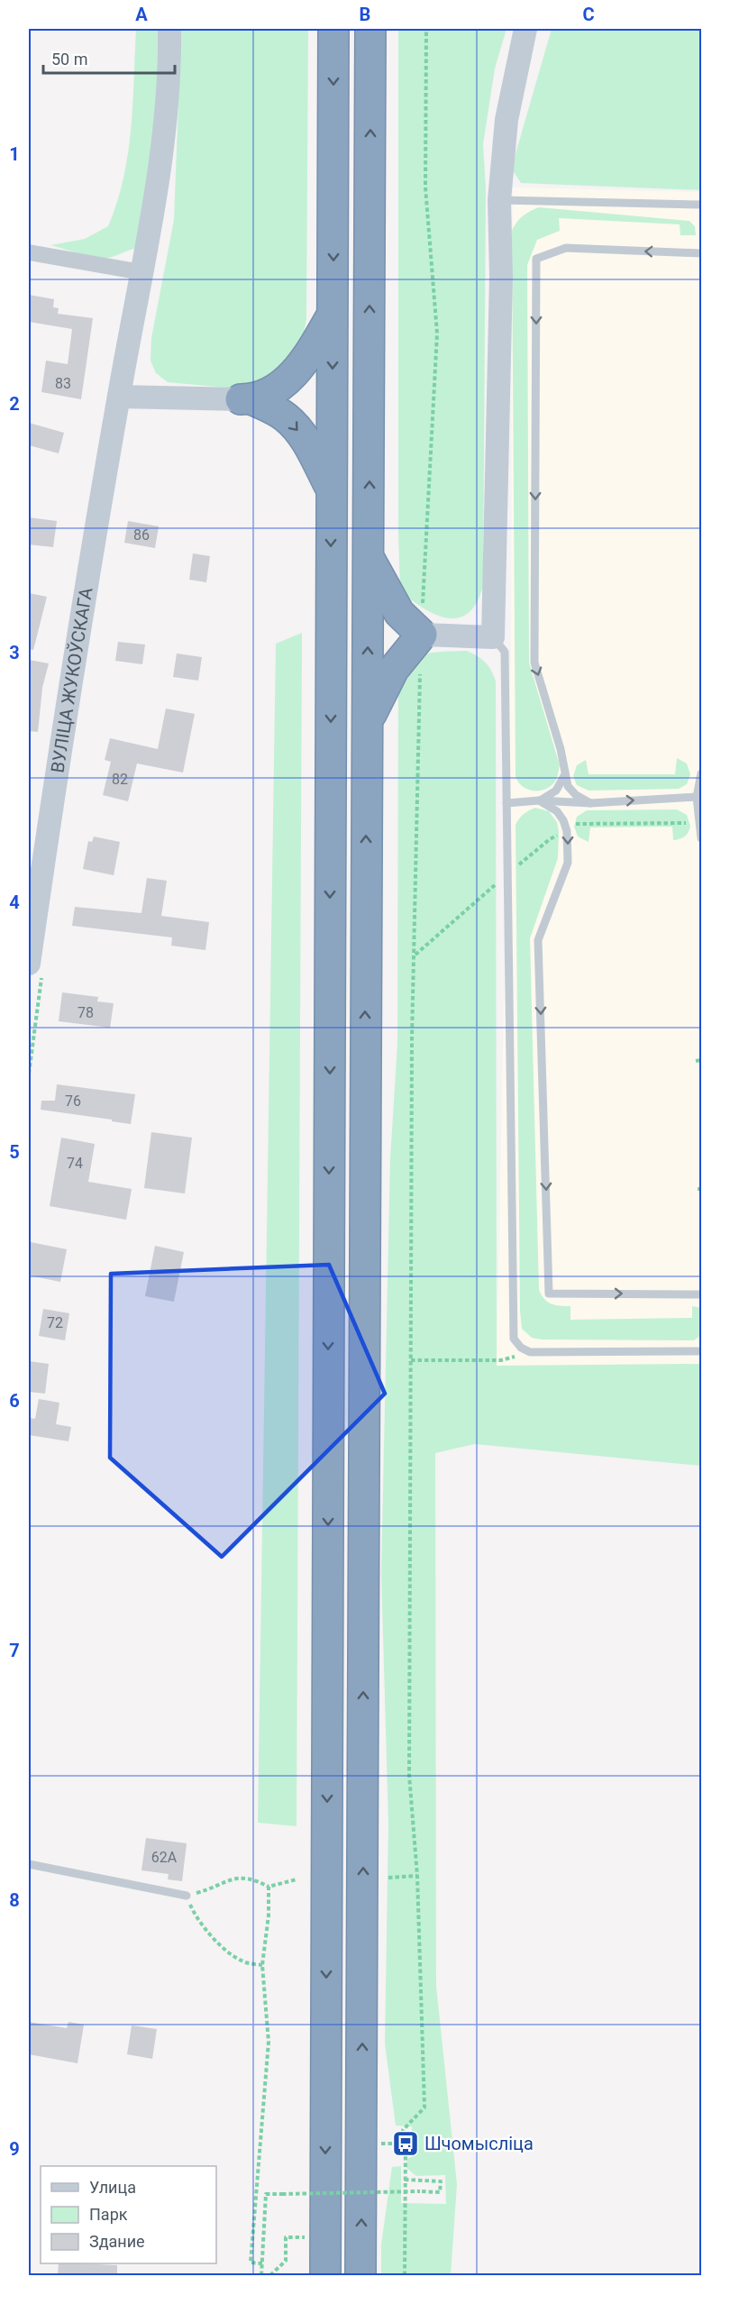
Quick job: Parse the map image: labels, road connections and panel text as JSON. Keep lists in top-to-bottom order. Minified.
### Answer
{"streets":{"street":["ВУЛІЦА ЖУКОЎСКАГА"]},"places":{"bus stop":["Шчомысліца"]},"house_numbers":["83","86","82","78","76","74","72","62А"],"legend":["Улица","Парк","Здание"],"scale_bar":"50 m","grid":{"columns":["A","B","C"],"rows":["1","2","3","4","5","6","7","8","9"]}}
